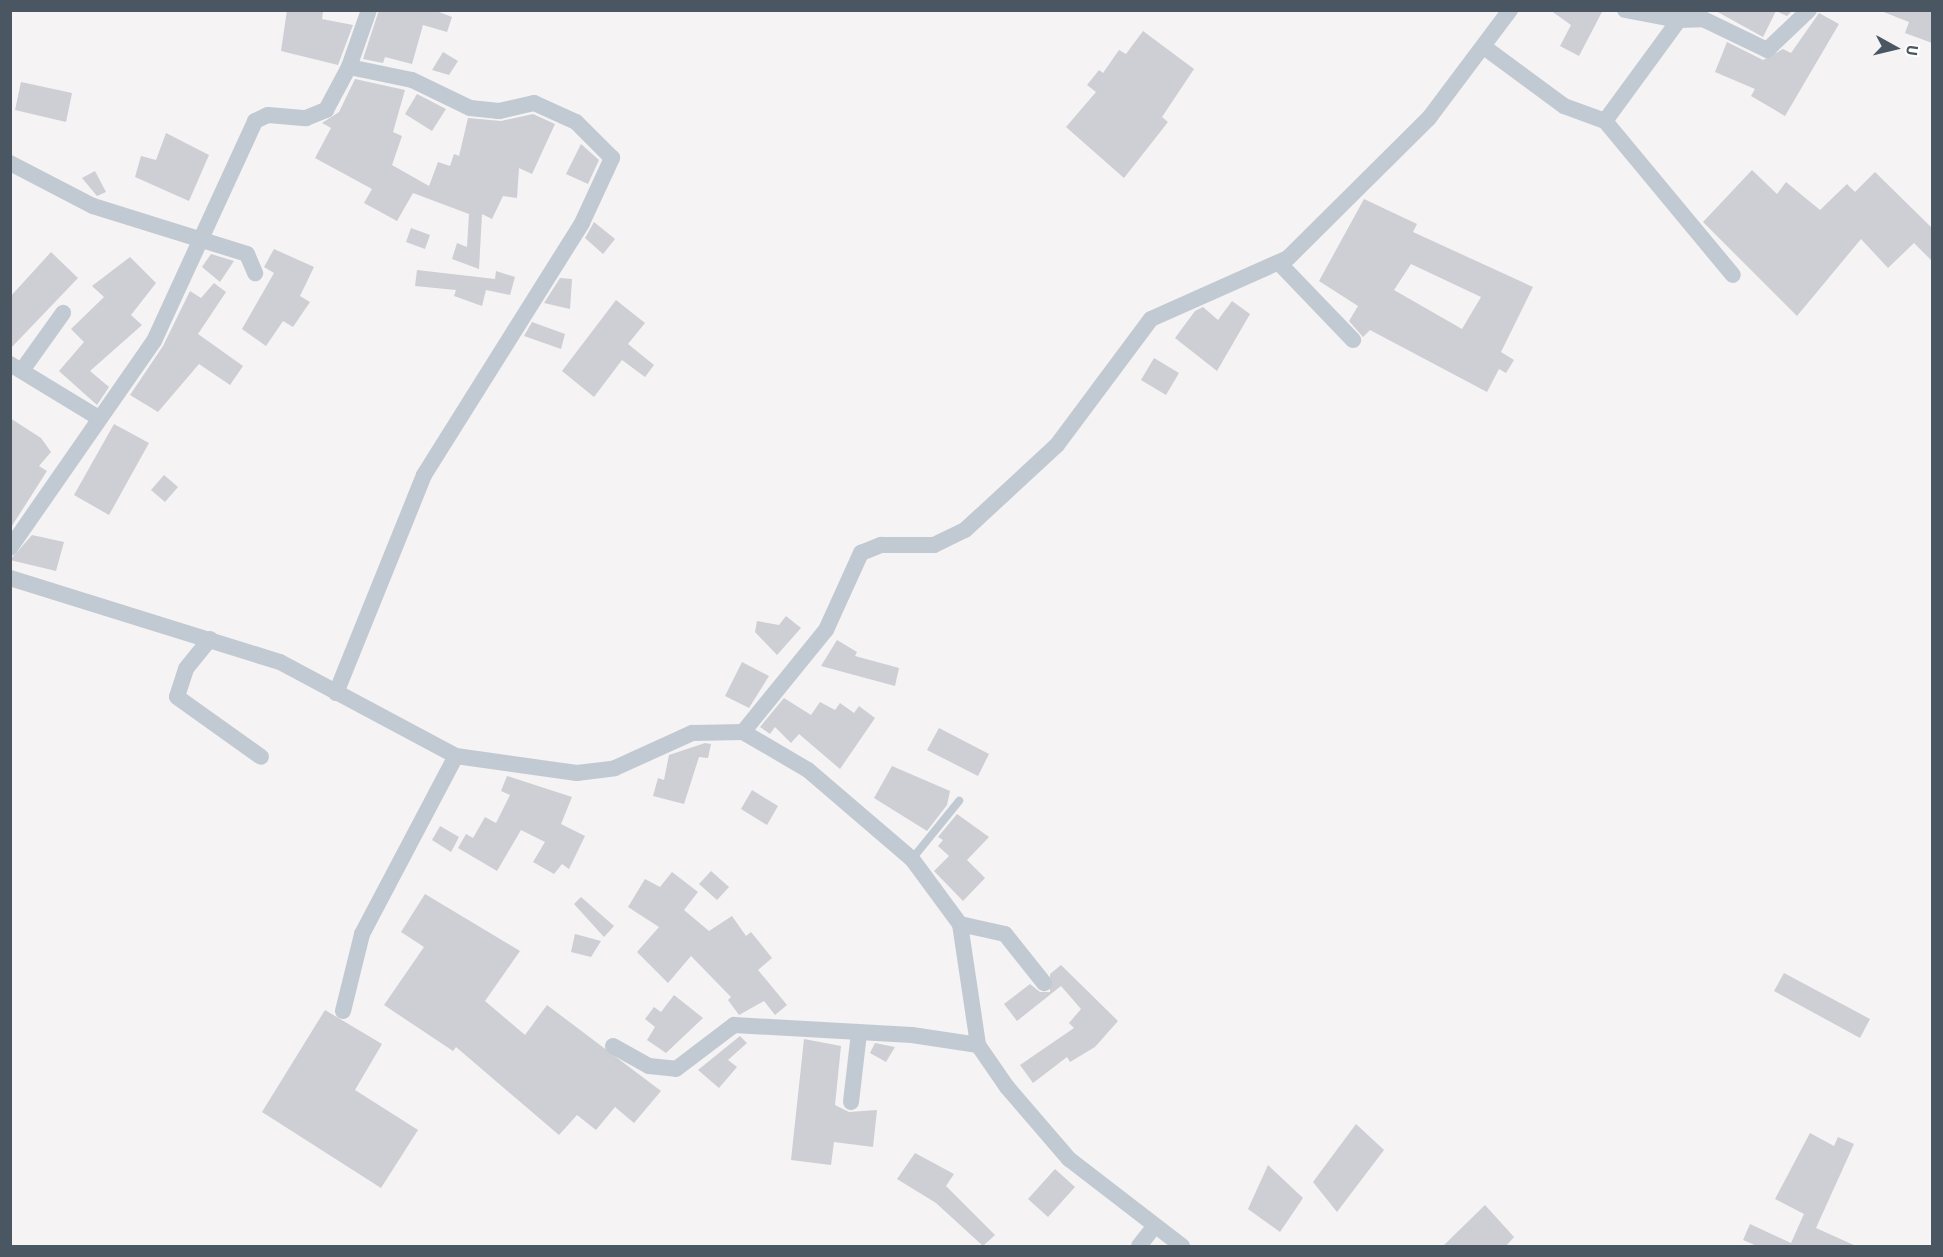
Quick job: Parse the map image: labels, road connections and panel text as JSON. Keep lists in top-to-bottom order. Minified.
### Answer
{"north":"right"}
